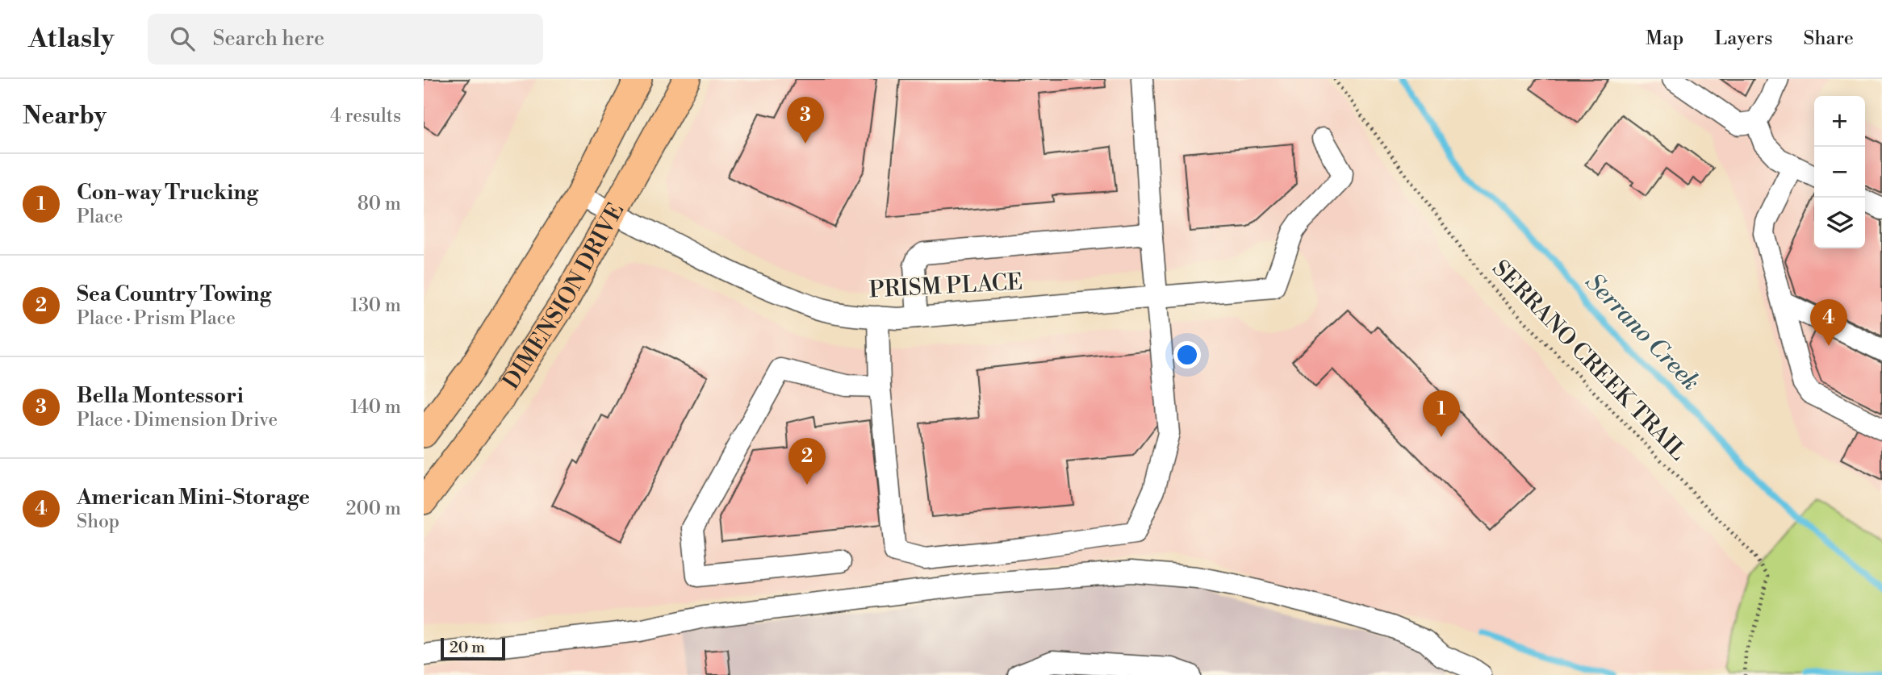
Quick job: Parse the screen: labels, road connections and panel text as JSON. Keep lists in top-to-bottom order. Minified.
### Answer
{"streets":{"main road":["DIMENSION DRIVE"],"street":["PRISM PLACE"],"path":["SERRANO CREEK TRAIL"]},"crossings":[["PRISM PLACE","DIMENSION DRIVE"]],"water":["Serrano Creek"],"scale_bar":"20 m","page":{"header":"Atlasly","search":"Search here","nav":["Map","Layers","Share"],"heading":["Nearby","4 results"],"map_buttons":["+","−"],"pins":["3","4","1","2"],"list":[{"mark":"1","name":"Con-way Trucking","note":"Place","value":"80 m"},{"mark":"2","name":"Sea Country Towing","note":"Place · Prism Place","value":"130 m"},{"mark":"3","name":"Bella Montessori","note":"Place · Dimension Drive","value":"140 m"},{"mark":"4","name":"American Mini-Storage","note":"Shop","value":"200 m"}],"scale":"20 m"}}
